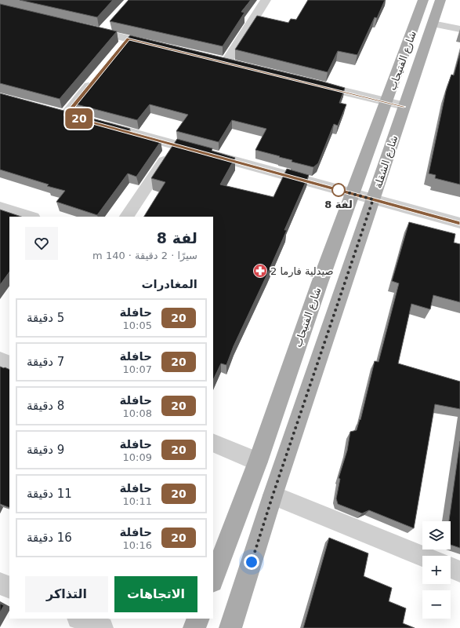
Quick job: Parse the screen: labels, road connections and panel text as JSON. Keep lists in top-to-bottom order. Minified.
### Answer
{"streets":{"main road":["شارع الفتيحاب","شارع الشقلة"]},"places":{"other":["لفة 8"],"pharmacy":["صيدلية فارما 2"]},"lines":["bus line 20"],"page":{"on_map":"20","heading":[["لفة 8","سيرًا · 2 دقيقة · 140 m"],"المغادرات"],"list":[{"mark":"20","name":"حافلة","note":"10:05","value":"5 دقيقة"},{"mark":"20","name":"حافلة","note":"10:07","value":"7 دقيقة"},{"mark":"20","name":"حافلة","note":"10:08","value":"8 دقيقة"},{"mark":"20","name":"حافلة","note":"10:09","value":"9 دقيقة"},{"mark":"20","name":"حافلة","note":"10:11","value":"11 دقيقة"},{"mark":"20","name":"حافلة","note":"10:16","value":"16 دقيقة"}],"map_buttons":["+","−"],"buttons":["الاتجاهات","التذاكر"]}}
